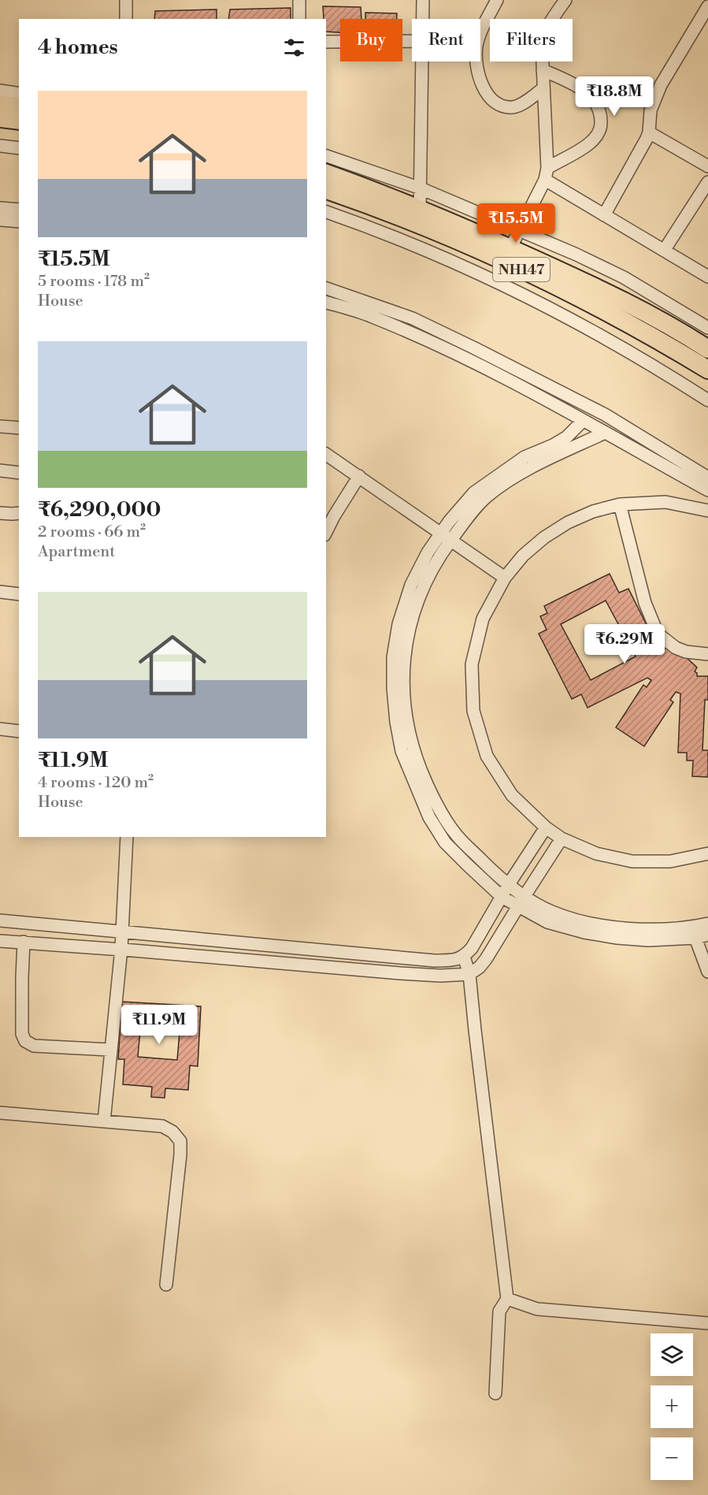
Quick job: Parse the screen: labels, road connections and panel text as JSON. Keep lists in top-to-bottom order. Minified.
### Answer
{"streets":{"highway":["NH147"]},"page":{"chip":["Buy","Rent","Filters"],"heading":"4 homes","list":[{"name":"₹15.5M","note":"5 rooms · 178 m² · House"},{"name":"₹6,290,000","note":"2 rooms · 66 m² · Apartment"},{"name":"₹11.9M","note":"4 rooms · 120 m² · House"}],"price":["₹18.8M","₹15.5M","₹6.29M","₹11.9M"],"map_buttons":["+","−"]}}
